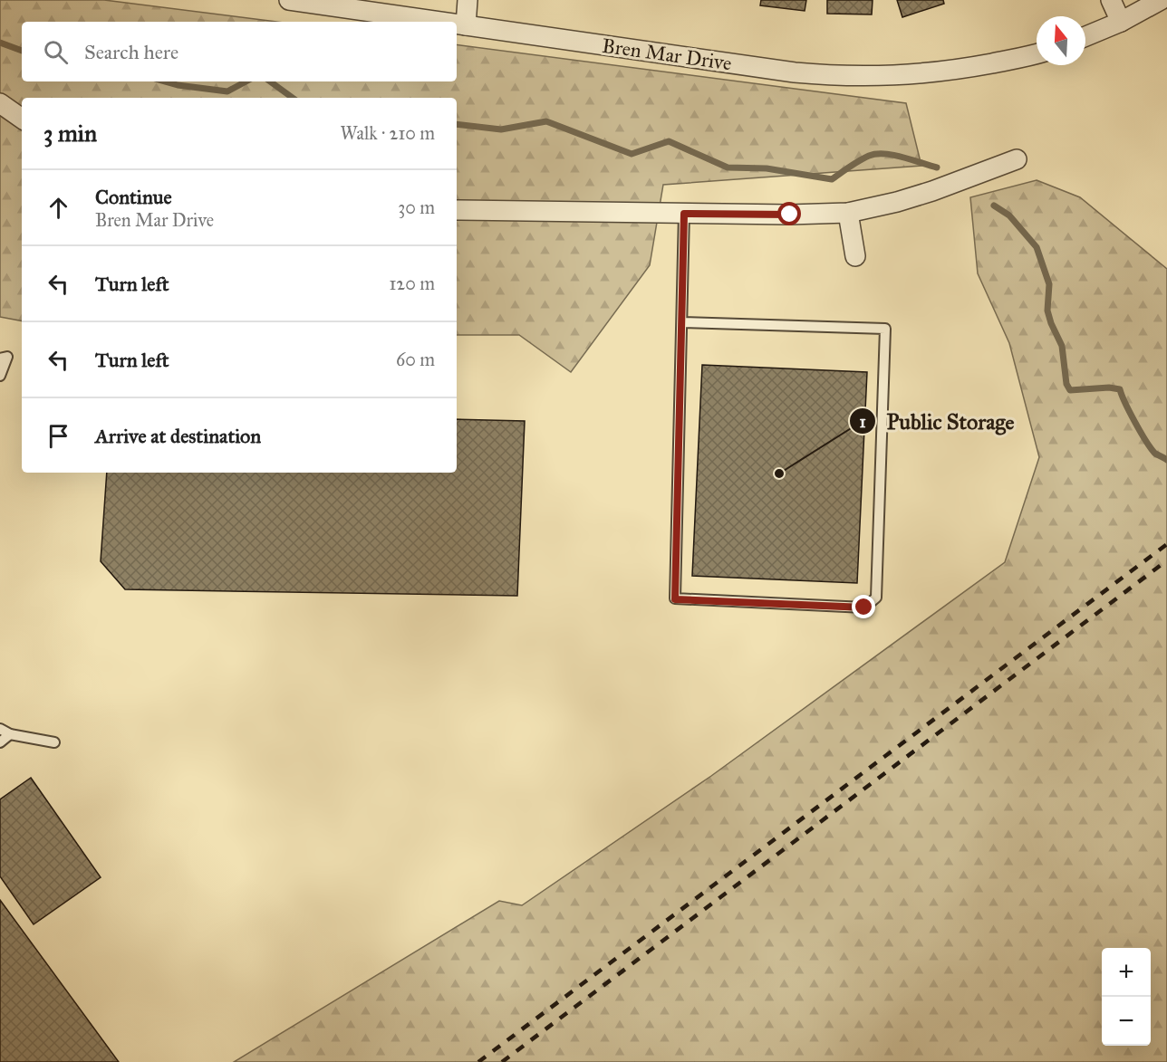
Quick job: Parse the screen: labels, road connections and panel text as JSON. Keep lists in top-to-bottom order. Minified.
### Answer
{"streets":{"street":["Bren Mar Drive"]},"places":["Public Storage"],"north":"top","page":{"search":"Search here","heading":["3 min","Walk · 210 m"],"list":[["Continue","Bren Mar Drive","30 m"],["Turn left","120 m"],["Turn left","60 m"],"Arrive at destination"],"map_buttons":["+","−"]}}
